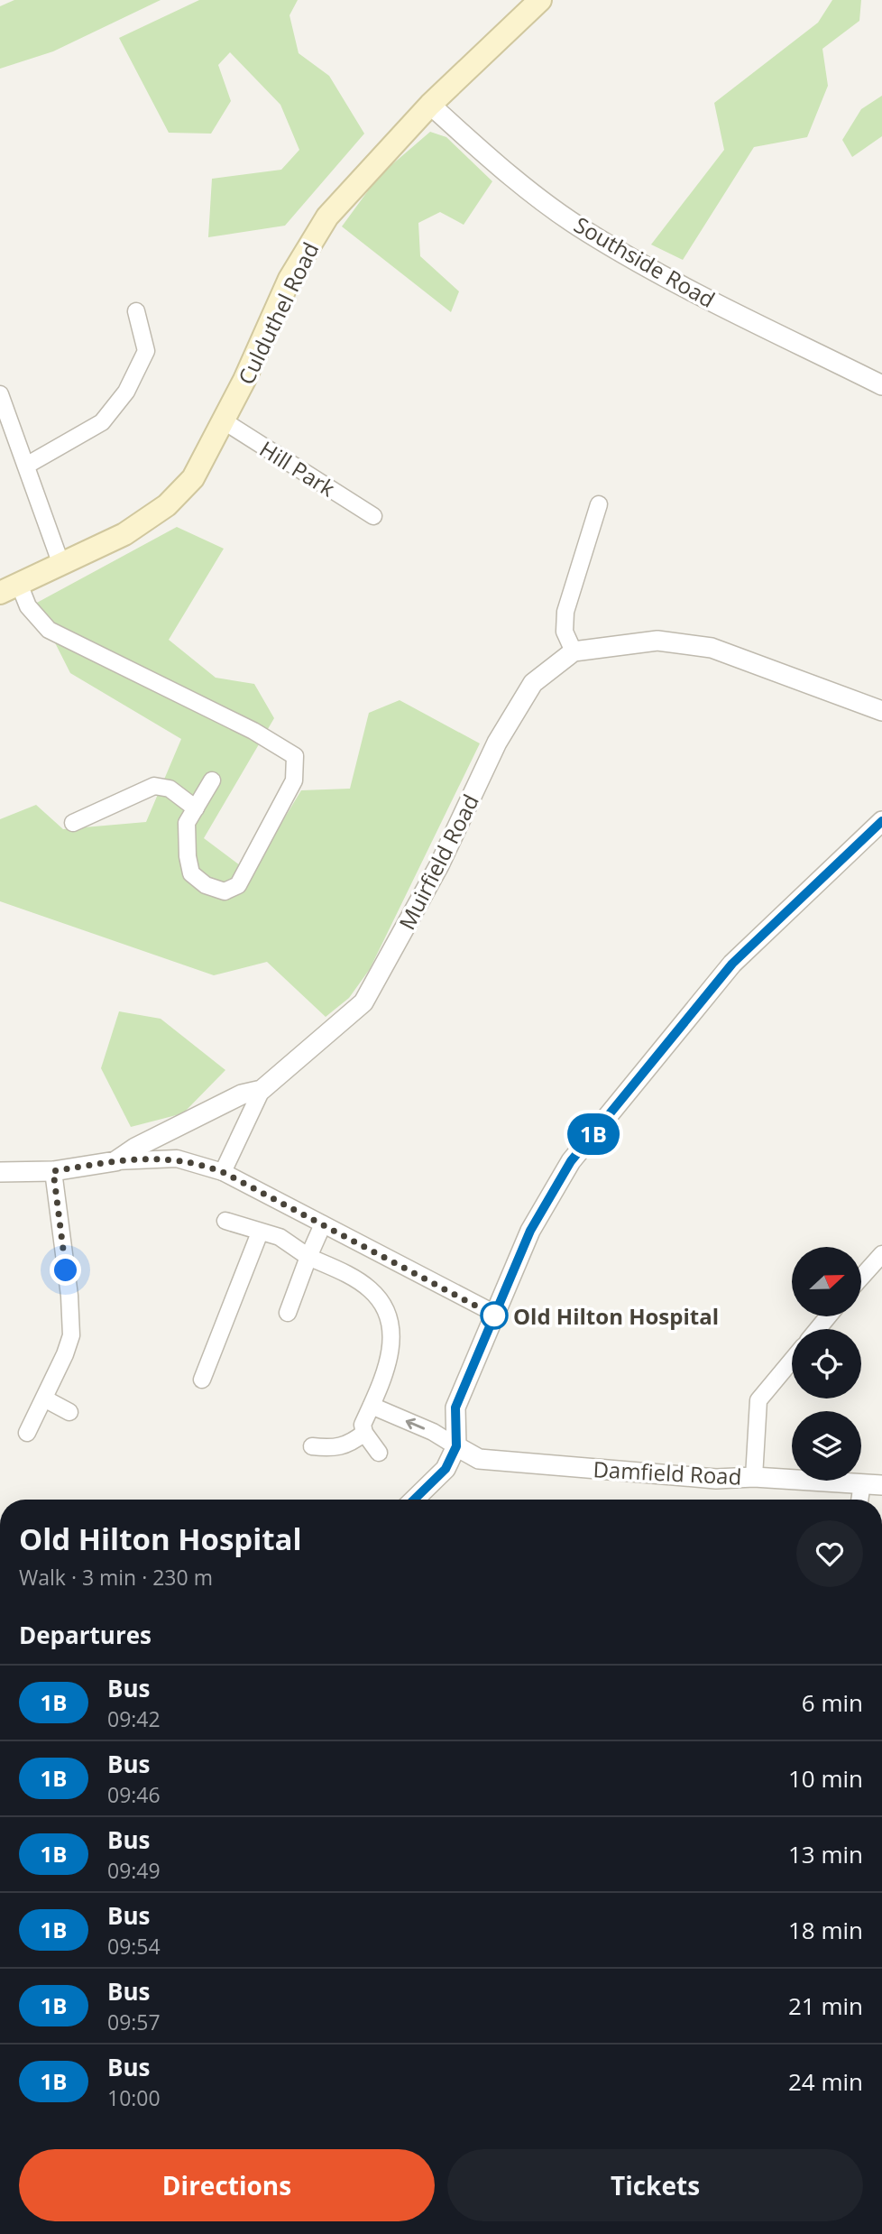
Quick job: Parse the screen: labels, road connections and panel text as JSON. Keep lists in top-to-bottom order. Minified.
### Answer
{"streets":{"main road":["Culduthel Road"],"street":["Southside Road","Hill Park","Muirfield Road","Damfield Road"]},"crossings":[["Southside Road","Culduthel Road"],["Culduthel Road","Hill Park"]],"places":["Old Hilton Hospital"],"lines":["bus line 1B"],"north":"right","page":{"on_map":"1B","heading":[["Old Hilton Hospital","Walk · 3 min · 230 m"],"Departures"],"list":[{"mark":"1B","name":"Bus","note":"09:42","value":"6 min"},{"mark":"1B","name":"Bus","note":"09:46","value":"10 min"},{"mark":"1B","name":"Bus","note":"09:49","value":"13 min"},{"mark":"1B","name":"Bus","note":"09:54","value":"18 min"},{"mark":"1B","name":"Bus","note":"09:57","value":"21 min"},{"mark":"1B","name":"Bus","note":"10:00","value":"24 min"}],"buttons":["Directions","Tickets"]}}
